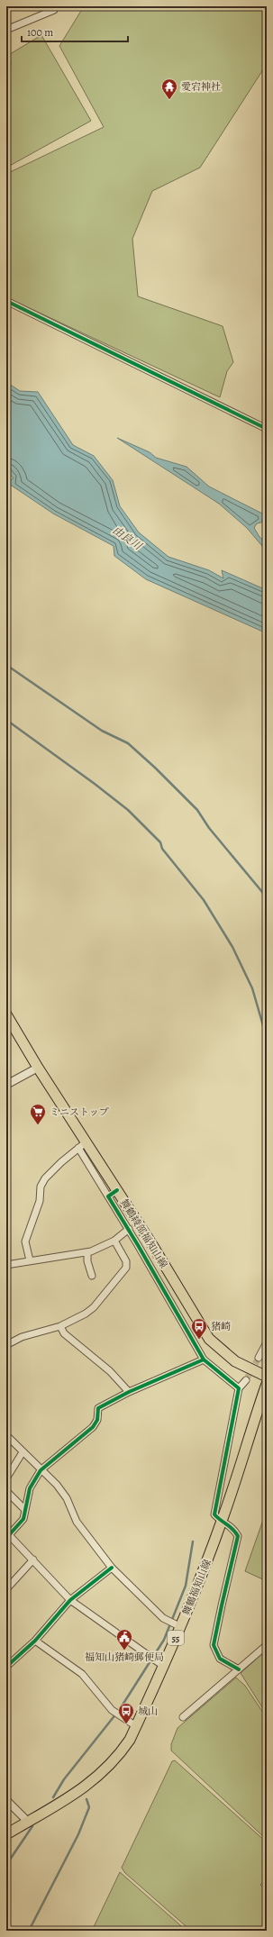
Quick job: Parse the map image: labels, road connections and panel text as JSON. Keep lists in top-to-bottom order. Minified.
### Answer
{"streets":{"main road":["舞鶴綾部福知山線","舞鶴福知山線","55"]},"water":["由良川"],"places":{"temple":["愛宕神社"],"supermarket":["ミニストップ"],"bus stop":["猪崎","城山"],"public building":["福知山猪崎郵便局"]},"scale_bar":"100 m"}
